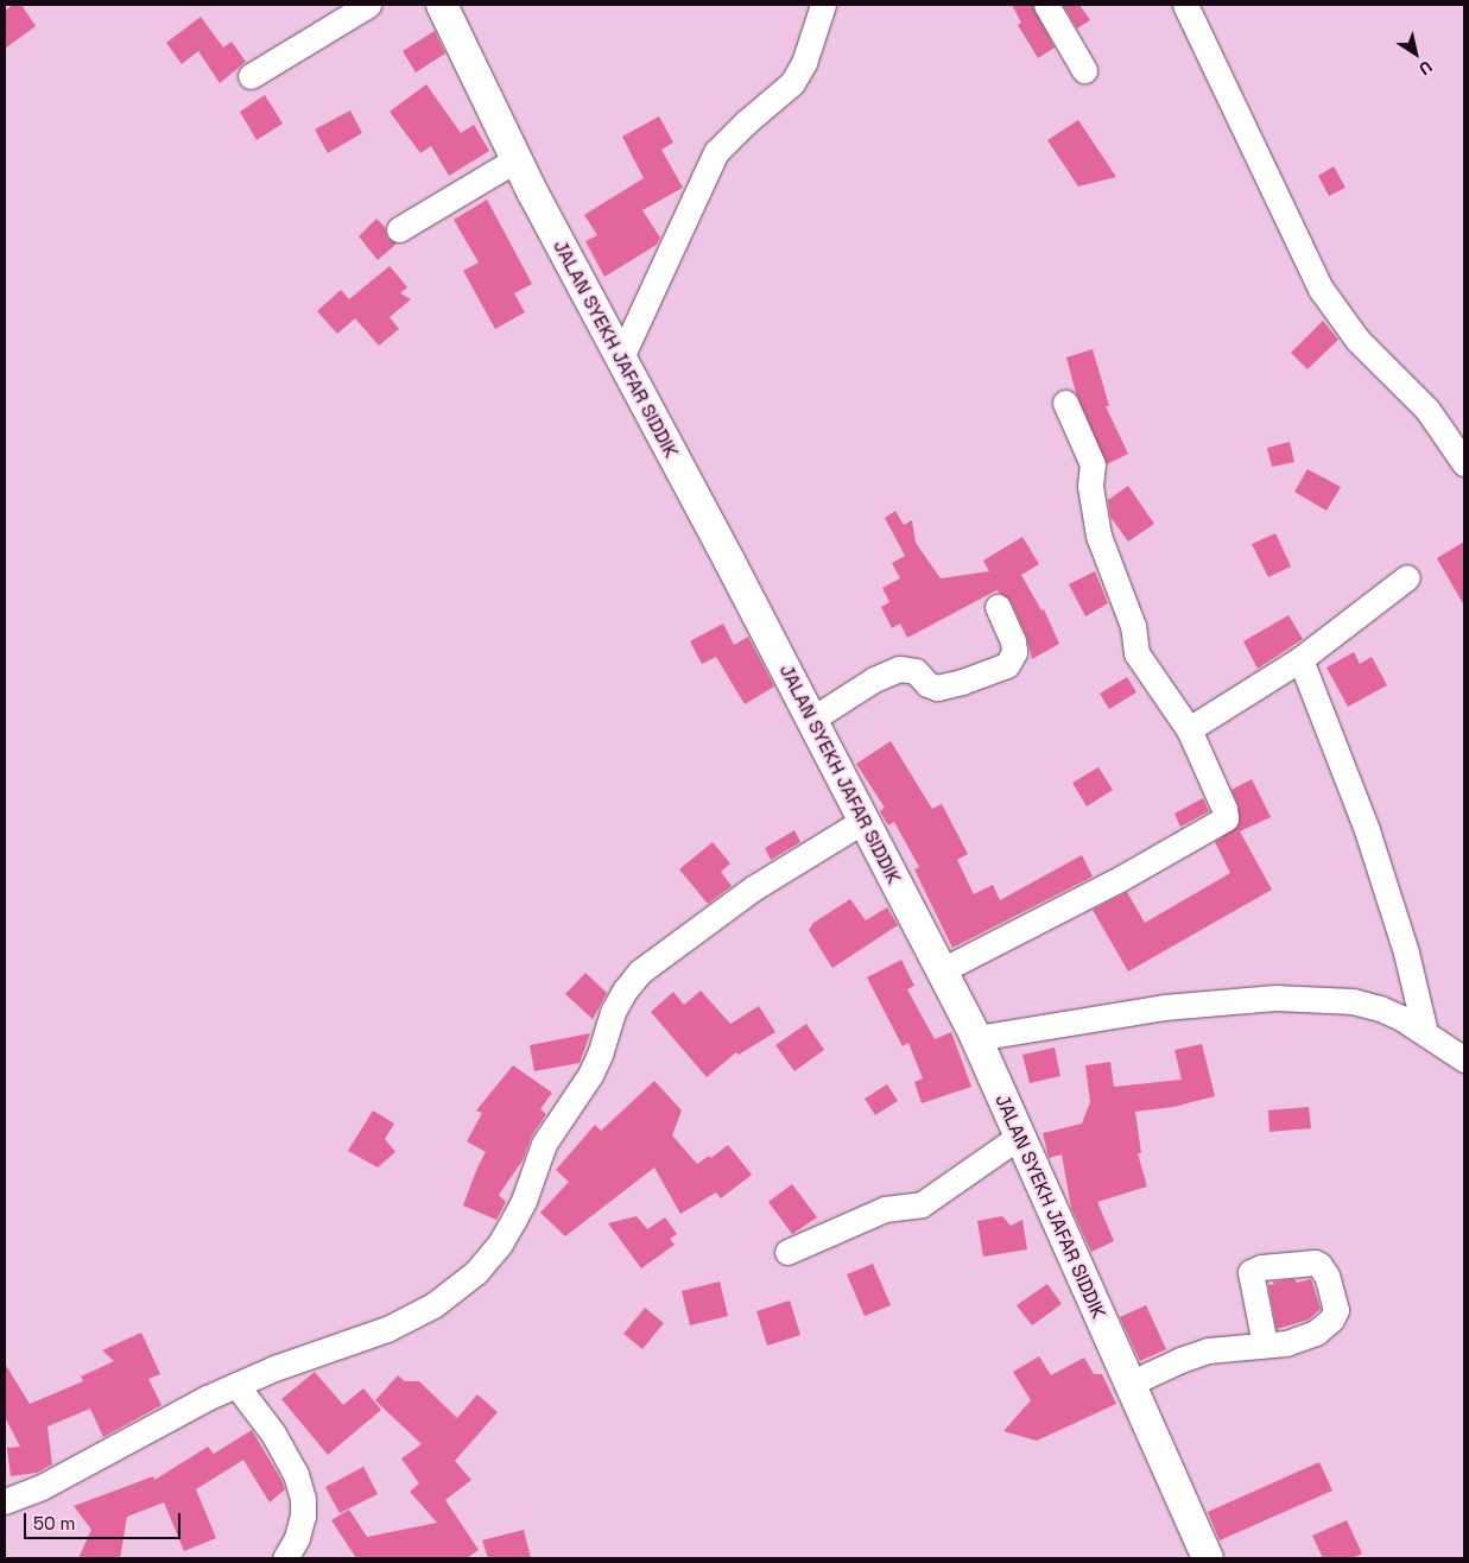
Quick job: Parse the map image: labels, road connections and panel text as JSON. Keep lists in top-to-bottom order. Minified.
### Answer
{"streets":{"main road":["JALAN SYEKH JAFAR SIDDIK"]},"scale_bar":"50 m","north":"bottom right"}
